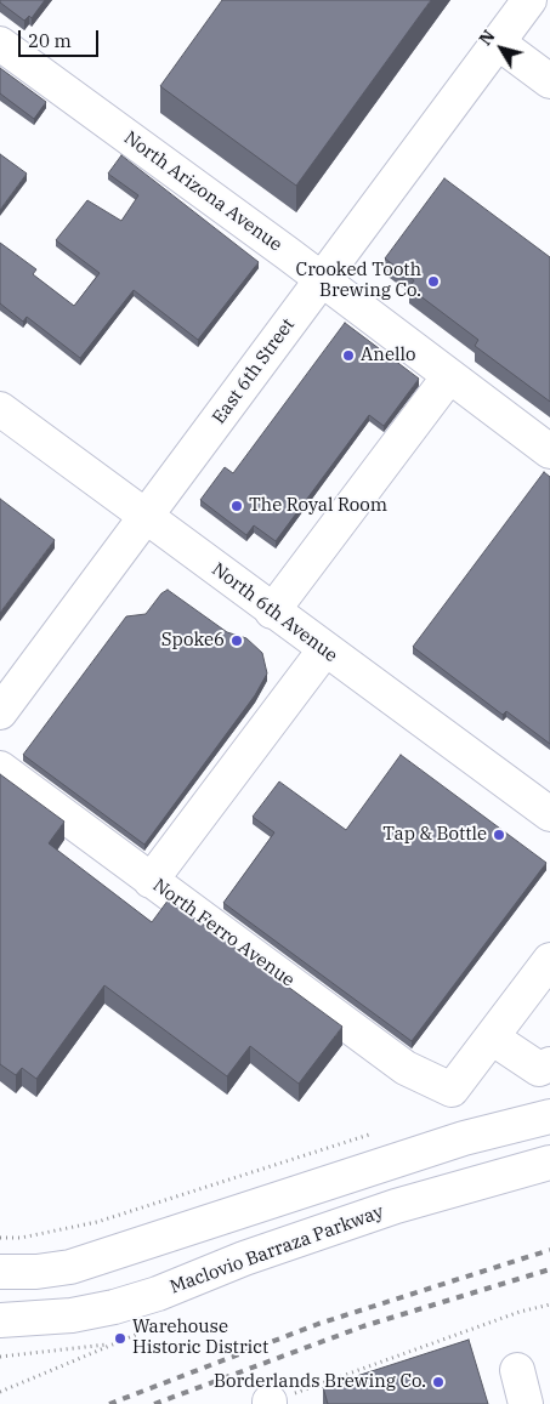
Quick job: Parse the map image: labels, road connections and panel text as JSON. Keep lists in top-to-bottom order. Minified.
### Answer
{"streets":{"main road":["North Arizona Avenue","East 6th Street","North 6th Avenue","North Ferro Avenue","Maclovio Barraza Parkway"]},"crossings":[["North Arizona Avenue","East 6th Street"],["East 6th Street","North 6th Avenue"]],"places":["Crooked Tooth Brewing Co.","Anello","The Royal Room","Spoke6","Tap & Bottle","Warehouse Historic District","Borderlands Brewing Co."],"scale_bar":"20 m","north":"top left"}
